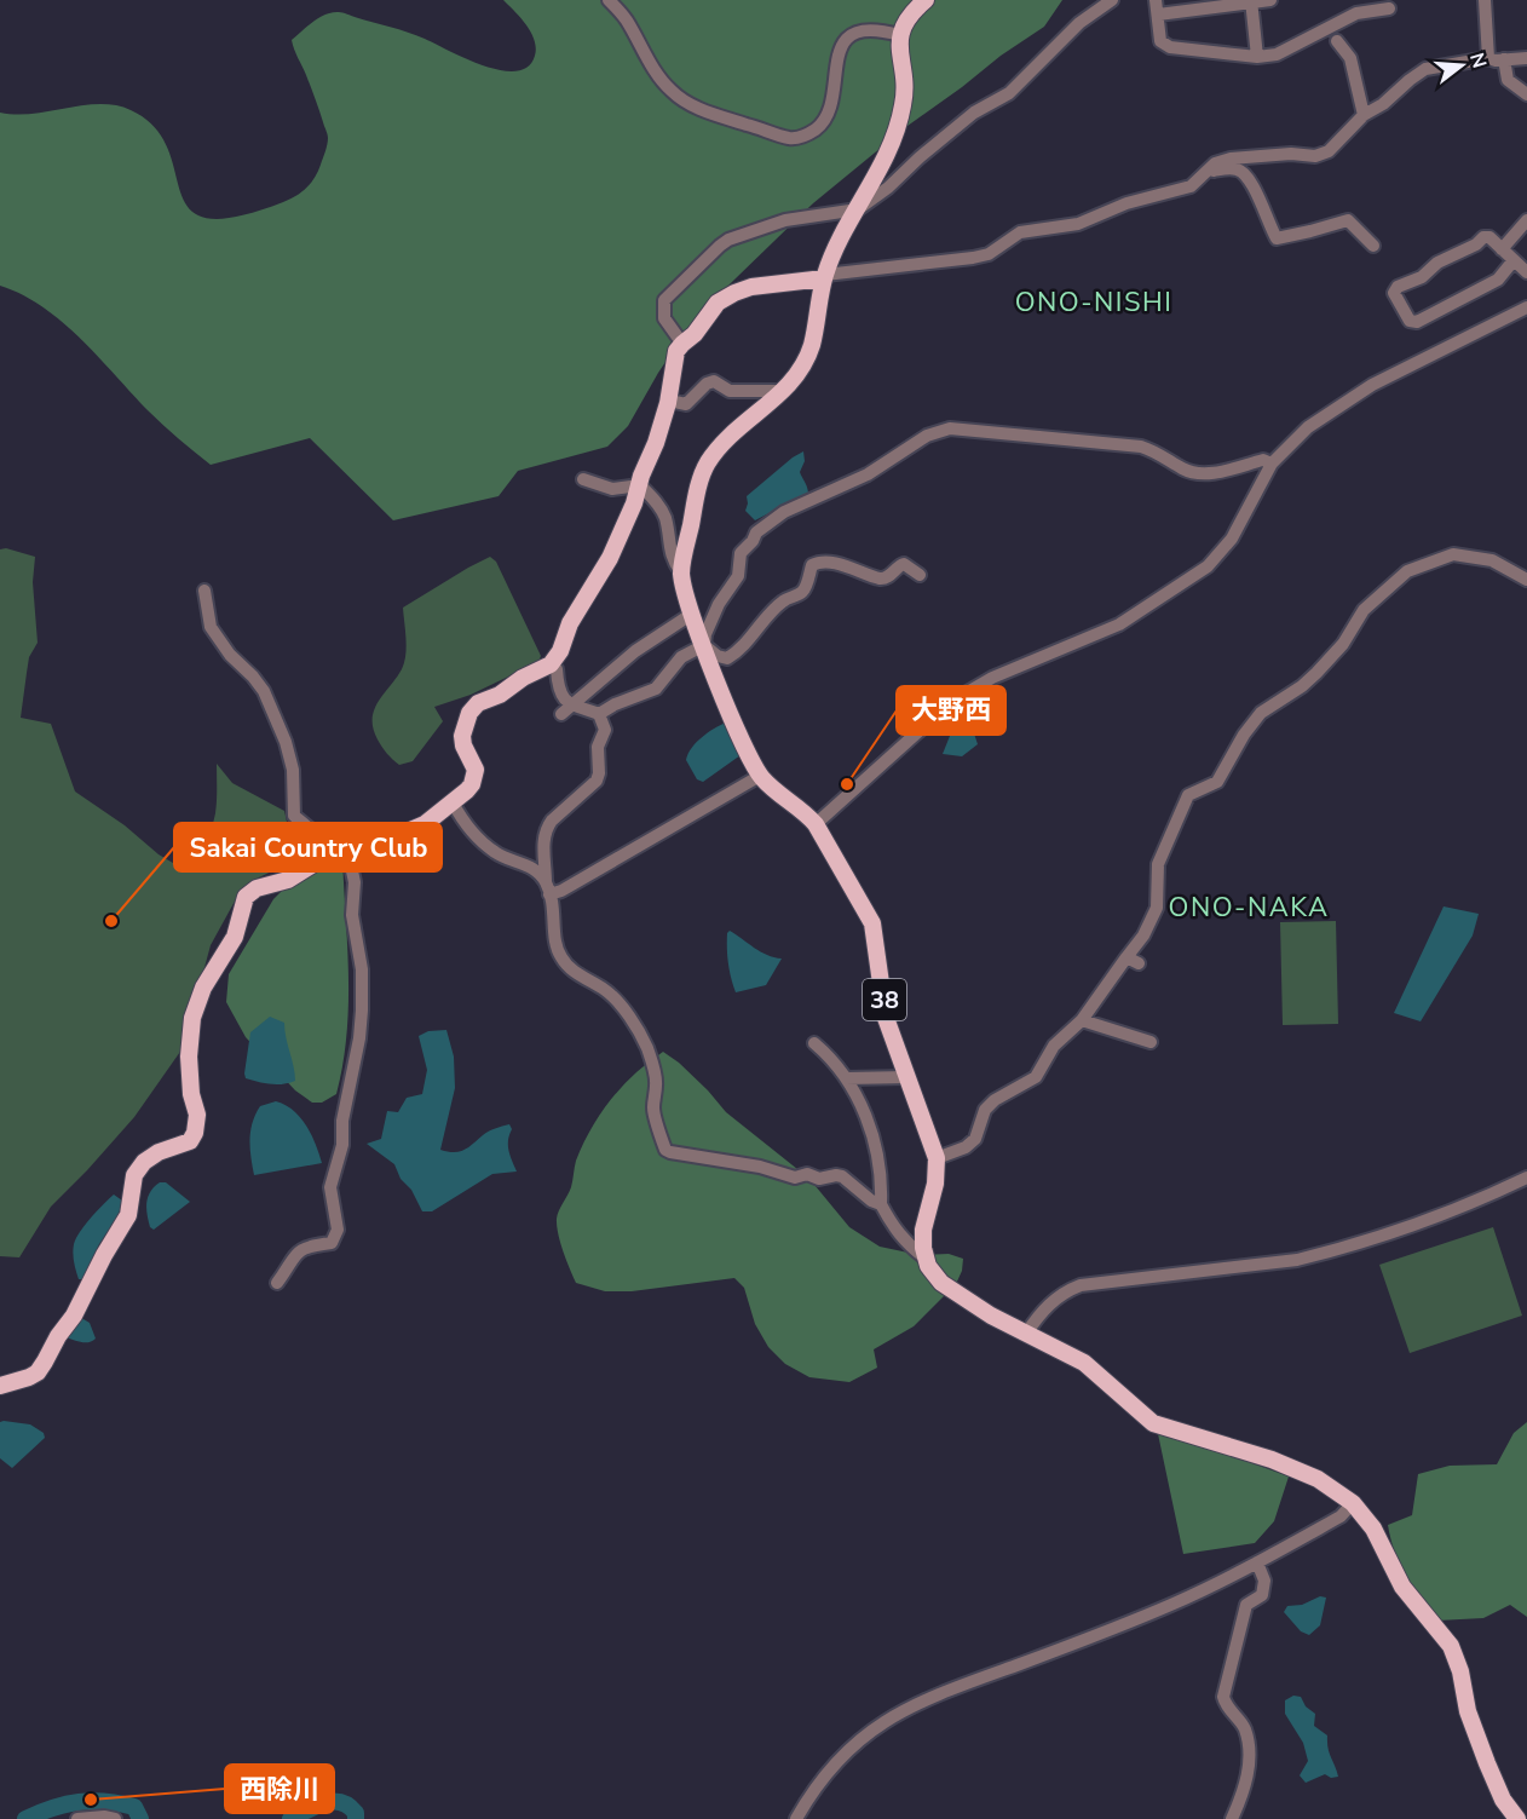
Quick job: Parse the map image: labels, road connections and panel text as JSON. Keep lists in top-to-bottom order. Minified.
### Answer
{"streets":{"main road":["38"]},"districts":["ONO-NISHI","ONO-NAKA"],"places":["大野西","Sakai Country Club","西除川"],"north":"right"}
